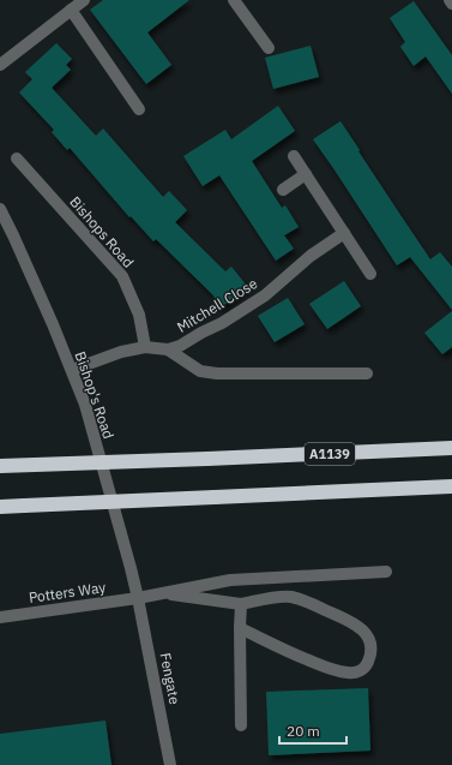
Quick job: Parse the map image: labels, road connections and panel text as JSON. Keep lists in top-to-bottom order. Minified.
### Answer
{"streets":{"highway":["A1139"],"street":["Bishops Road","Mitchell Close","Bishop's Road","Potters Way","Fengate"]},"crossings":[["Bishops Road","Mitchell Close"],["Bishop's Road","Potters Way"],["Bishop's Road","Fengate"],["Potters Way","Fengate"]],"scale_bar":"20 m"}
